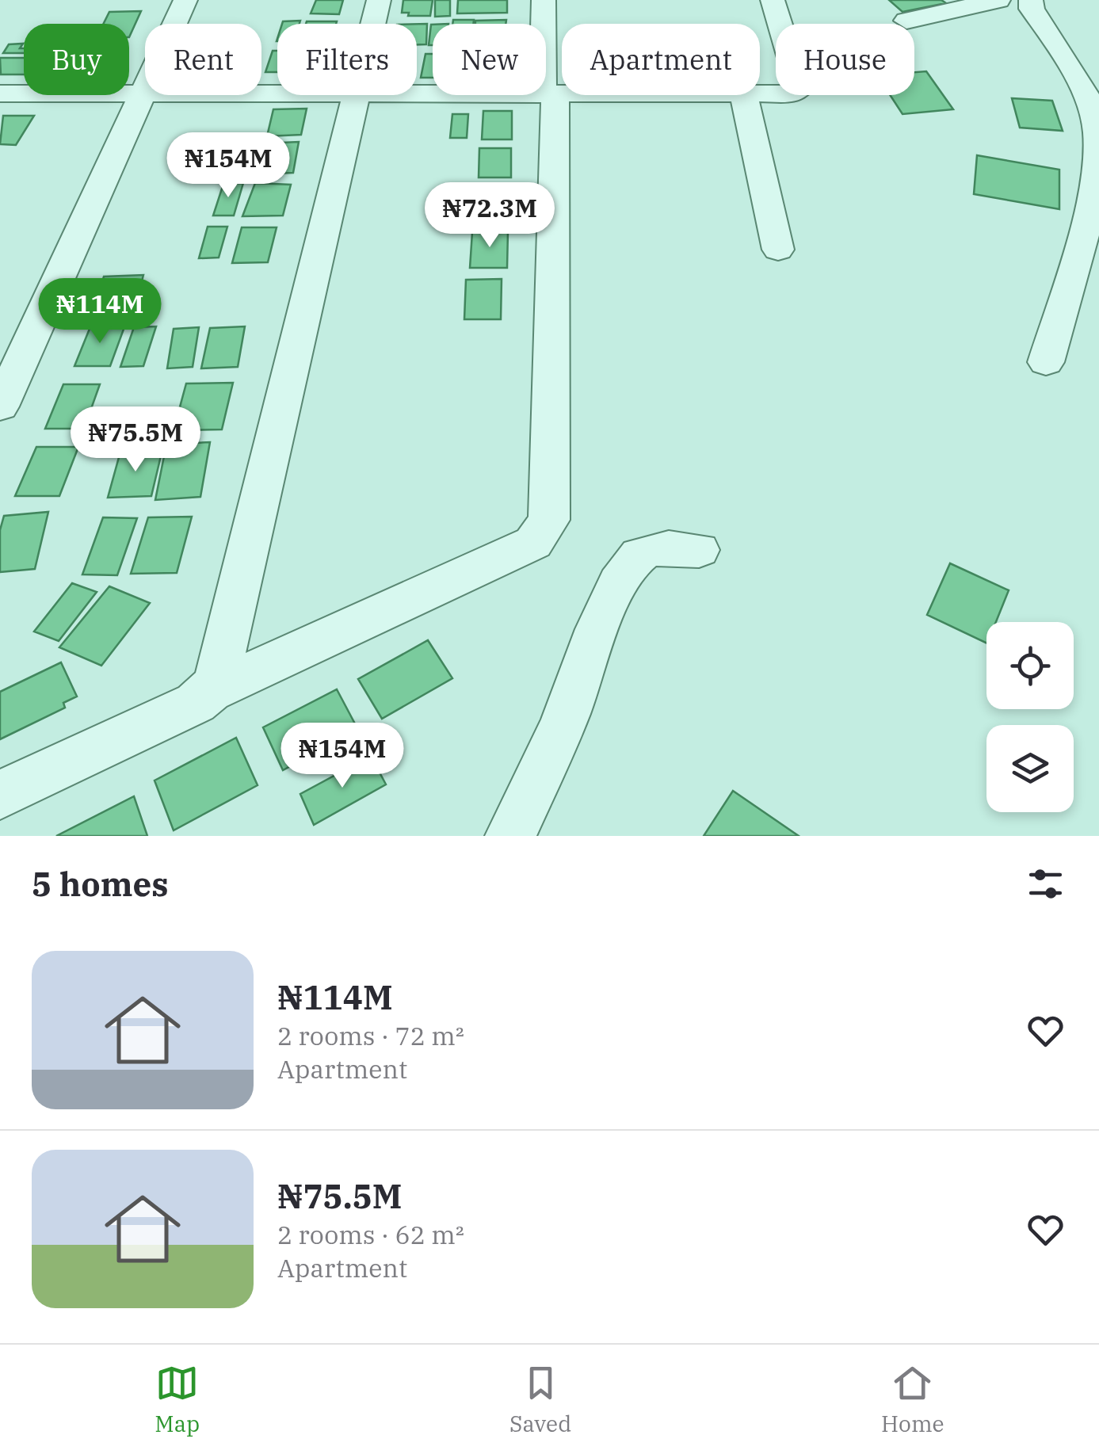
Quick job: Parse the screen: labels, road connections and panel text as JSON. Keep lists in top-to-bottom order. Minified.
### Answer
{"page":{"chip":["Buy","Rent","Filters","New","Apartment","House"],"price":["₦154M","₦72.3M","₦114M","₦75.5M","₦154M"],"heading":"5 homes","list":[{"name":"₦114M","note":"2 rooms · 72 m² · Apartment"},{"name":"₦75.5M","note":"2 rooms · 62 m² · Apartment"}],"tabs":["Map","Saved","Home"]}}
